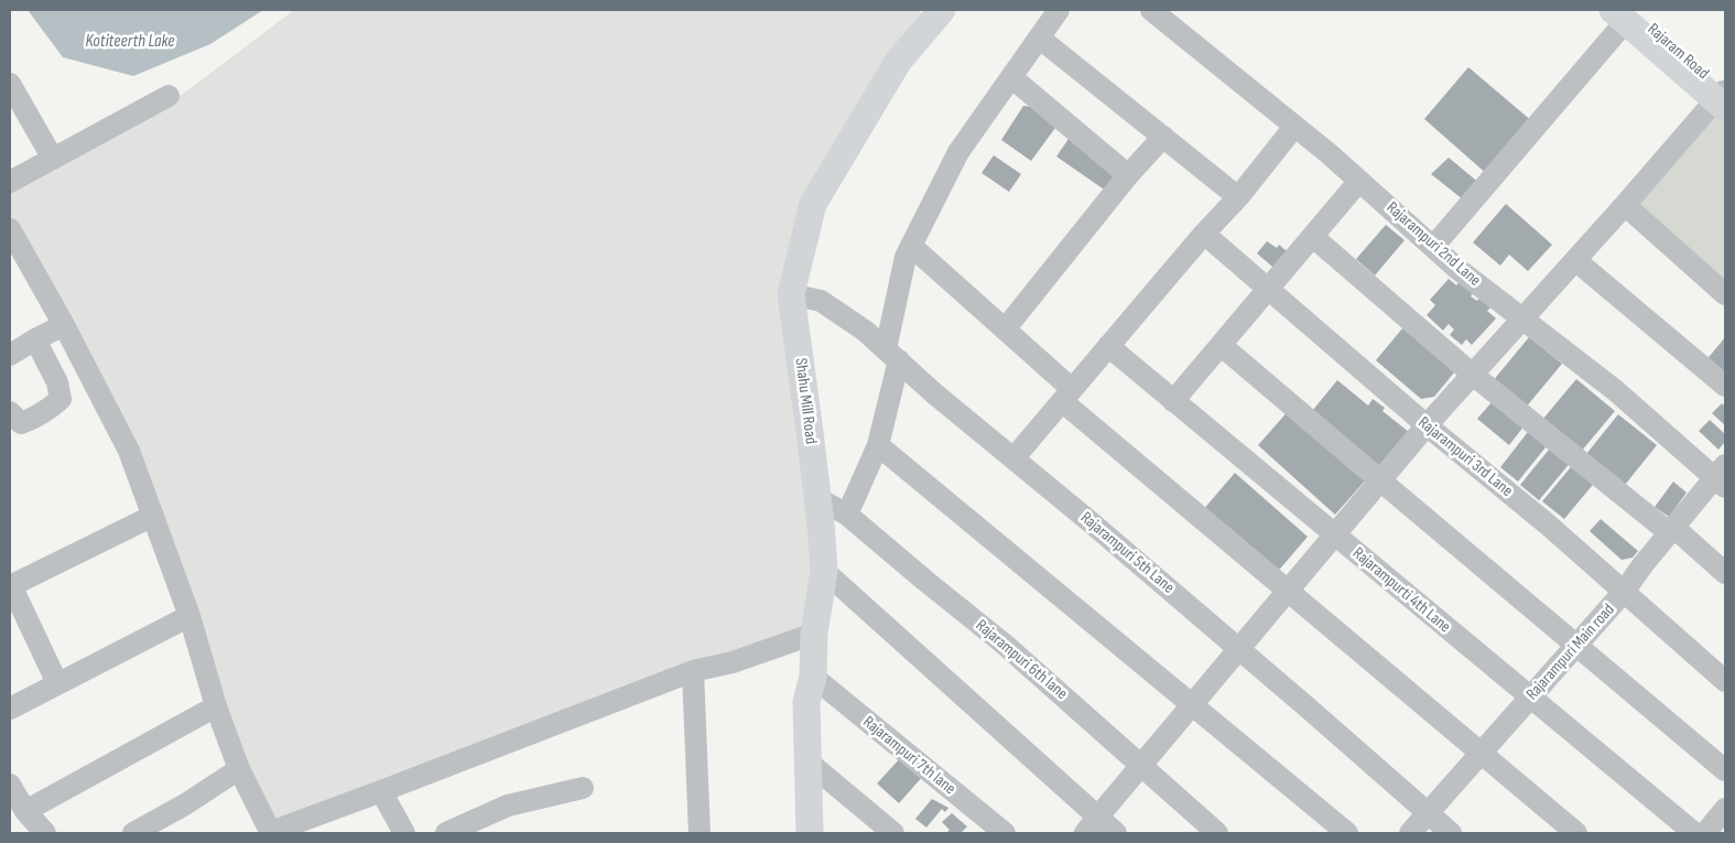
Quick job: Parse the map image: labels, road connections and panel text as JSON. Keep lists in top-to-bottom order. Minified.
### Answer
{"streets":{"main road":["Rajaram Road","Shahu Mill Road"],"street":["Rajarampuri 2nd Lane","Rajarampuri 3rd Lane","Rajarampuri 5th Lane","Rajarampurti 4th Lane","Rajarampuri Main road","Rajarampuri 6th lane","Rajarampuri 7th lane"]},"crossings":[["Rajarampuri 2nd Lane","Rajarampuri Main road"],["Shahu Mill Road","Rajarampuri 5th Lane"],["Shahu Mill Road","Rajarampuri 6th lane"],["Shahu Mill Road","Rajarampuri 7th lane"],["Rajarampuri 3rd Lane","Rajarampuri Main road"],["Rajarampuri 5th Lane","Rajarampuri Main road"],["Rajarampurti 4th Lane","Rajarampuri Main road"]],"water":["Kotiteerth Lake"]}
